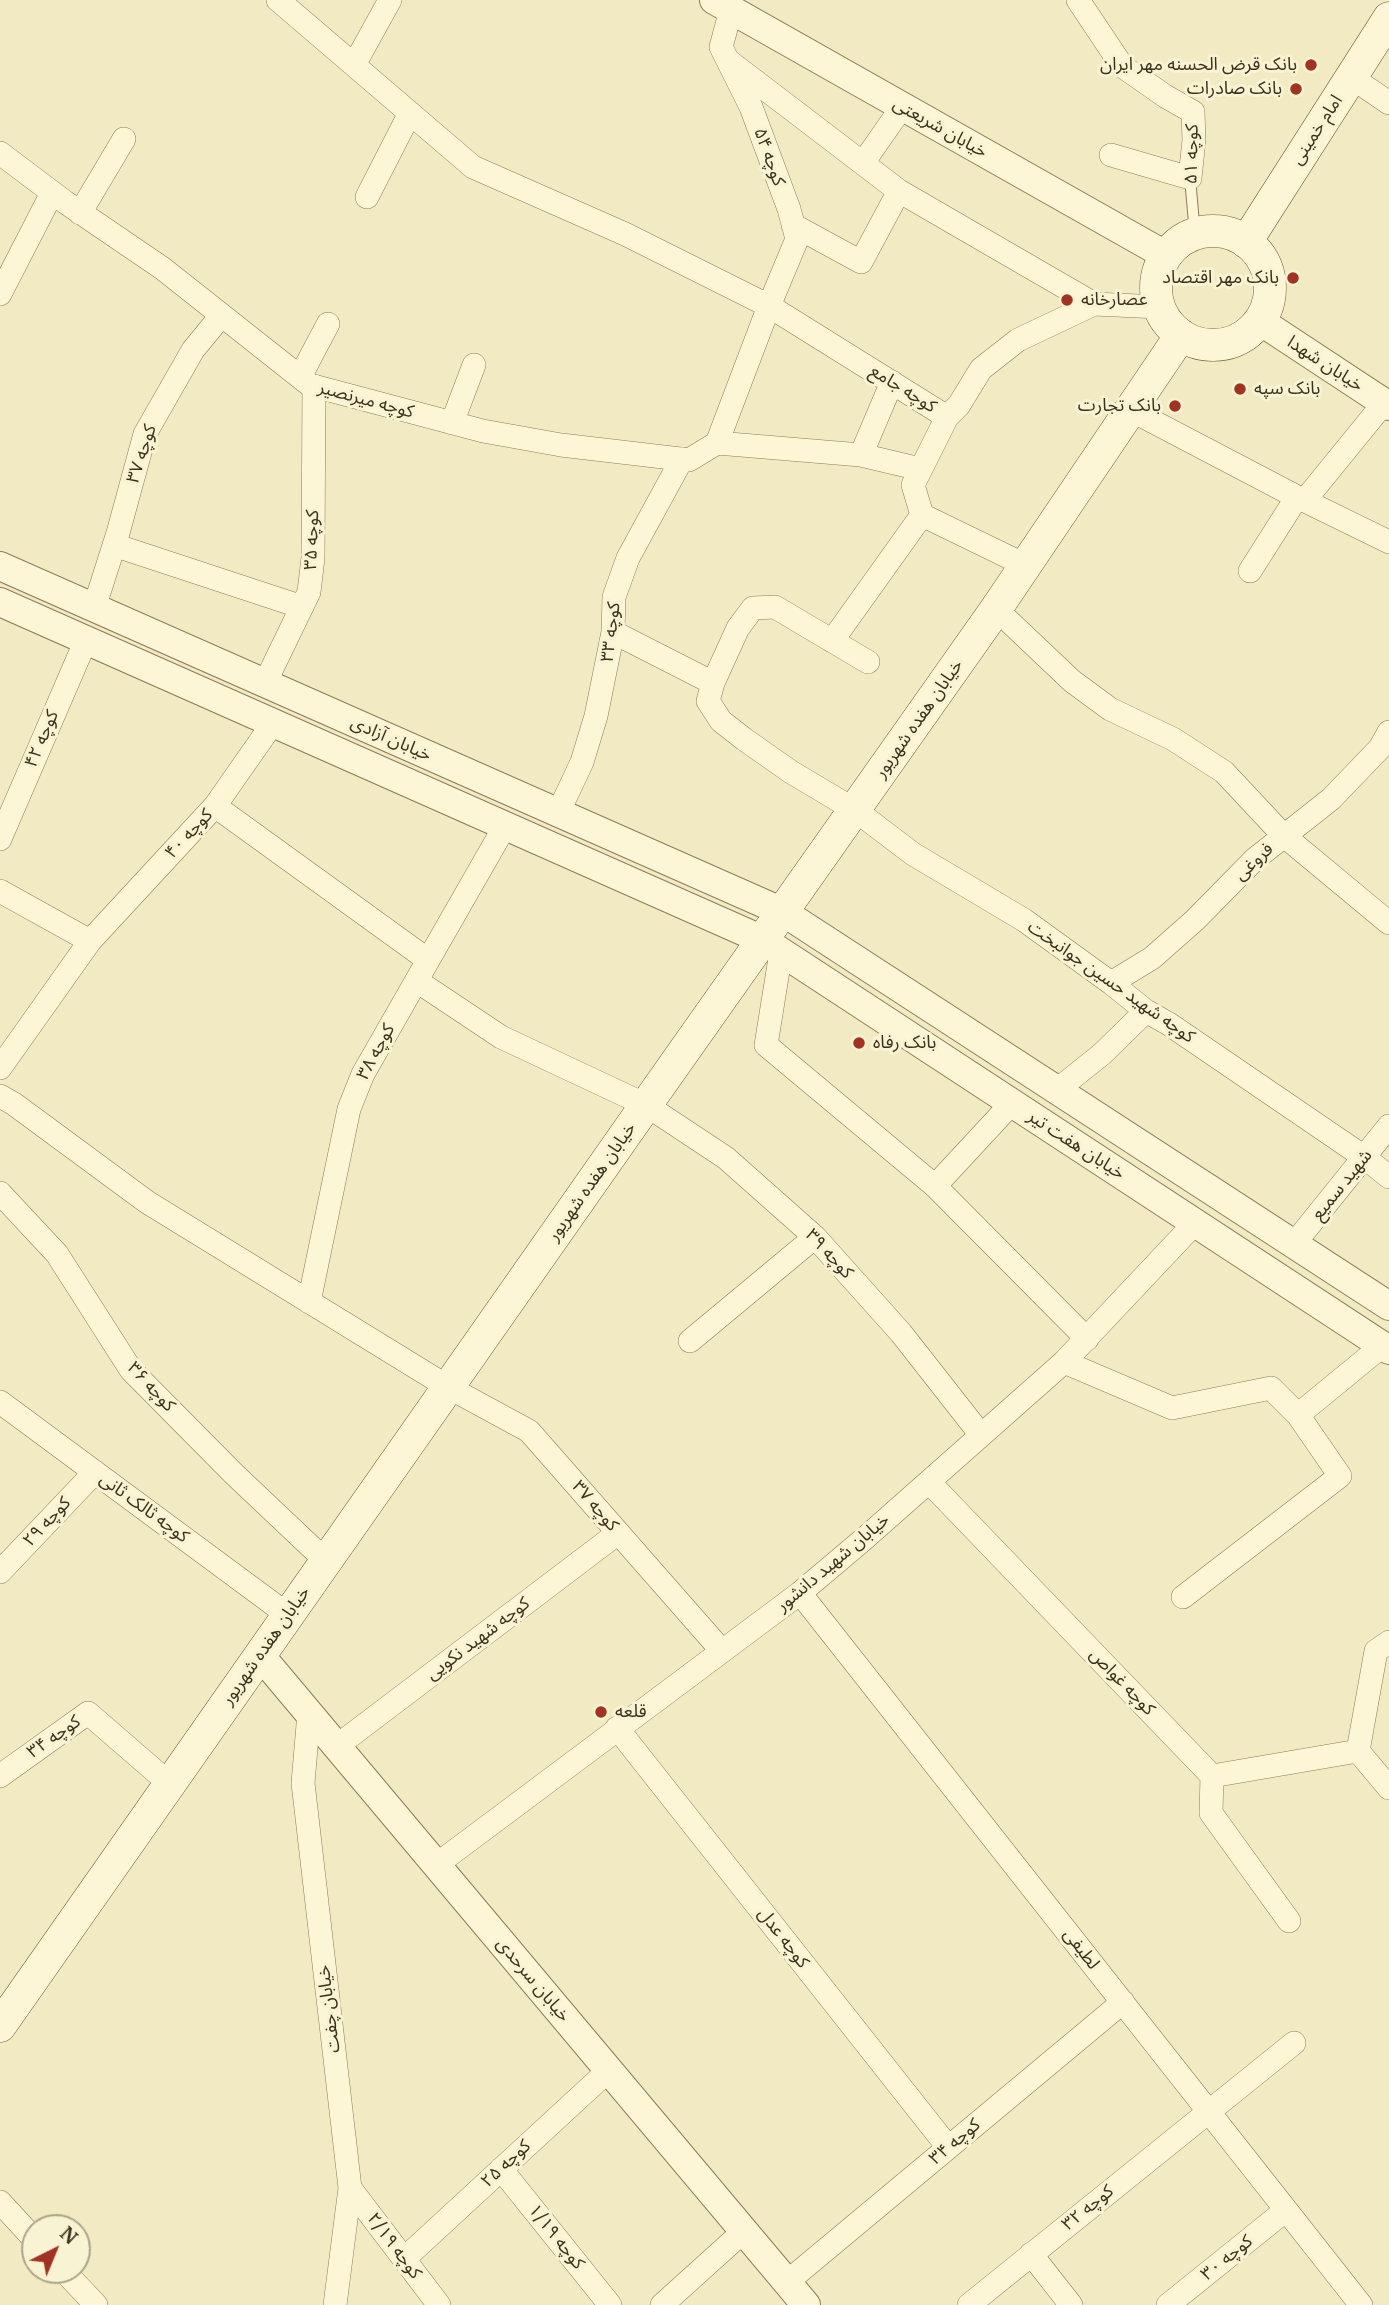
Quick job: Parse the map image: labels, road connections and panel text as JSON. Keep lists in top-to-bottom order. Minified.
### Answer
{"streets":{"main road":["امام خمینی","خیابان هفده شهریور"],"street":["خیابان شریعتی","کوچه ۵۱","کوچه ۵۴","خیابان شهدا","کوچه جامع","کوچه میرنصیر","کوچه ۳۷","کوچه ۳۵","کوچه ۳۳","کوچه ۴۲","خیابان آزادی","کوچه ۴۰","فروغی","کوچه شهید حسین جوانبخت","کوچه ۳۸","خیابان هفت تیر","شهید سمیع","کوچه ۳۹","کوچه ۳۶","کوچه ثالک ثانی","کوچه ۲۹","خیابان شهید دانشور","کوچه شهید نکویی","کوچه غواص","کوچه ۳۴","کوچه عدل","لطیفی","خیابان سرحدی","خیابان چفت","کوچه ۲۵","کوچه ۳۲","کوچه ۱/۱۹","کوچه ۲/۱۹","کوچه ۳۰"]},"crossings":[["خیابان شریعتی","امام خمینی"],["خیابان شریعتی","کوچه ۵۱"],["خیابان شریعتی","کوچه ۵۴"],["خیابان شریعتی","خیابان شهدا"],["خیابان شریعتی","خیابان هفده شهریور"],["امام خمینی","کوچه ۵۱"],["امام خمینی","خیابان شهدا"],["امام خمینی","خیابان هفده شهریور"],["کوچه ۵۱","خیابان شهدا"],["کوچه ۵۱","خیابان هفده شهریور"],["کوچه ۵۴","کوچه جامع"],["خیابان شهدا","خیابان هفده شهریور"],["کوچه میرنصیر","کوچه ۳۷"],["کوچه میرنصیر","کوچه ۳۵"],["کوچه میرنصیر","کوچه ۳۳"],["کوچه ۳۷","خیابان هفده شهریور"],["کوچه ۳۷","خیابان آزادی"],["کوچه ۳۷","خیابان شهید دانشور"],["کوچه ۳۷","کوچه شهید نکویی"],["کوچه ۳۵","خیابان آزادی"],["کوچه ۳۳","خیابان آزادی"],["خیابان هفده شهریور","خیابان آزادی"],["خیابان هفده شهریور","کوچه ۴۰"],["خیابان هفده شهریور","کوچه شهید حسین جوانبخت"],["خیابان هفده شهریور","خیابان هفت تیر"],["خیابان هفده شهریور","کوچه ۳۹"],["خیابان هفده شهریور","کوچه ۳۶"],["خیابان هفده شهریور","کوچه ثالک ثانی"],["خیابان هفده شهریور","کوچه ۳۴"],["خیابان هفده شهریور","خیابان سرحدی"],["کوچه ۴۲","خیابان آزادی"],["خیابان آزادی","کوچه ۳۸"],["خیابان آزادی","خیابان هفت تیر"],["کوچه ۴۰","کوچه ۳۸"],["کوچه ۴۰","کوچه ۳۹"],["فروغی","کوچه شهید حسین جوانبخت"],["کوچه شهید حسین جوانبخت","شهید سمیع"],["خیابان هفت تیر","شهید سمیع"],["خیابان هفت تیر","خیابان شهید دانشور"],["کوچه ۳۹","خیابان شهید دانشور"],["کوچه ثالک ثانی","کوچه ۲۹"],["خیابان شهید دانشور","کوچه غواص"],["خیابان شهید دانشور","کوچه عدل"],["خیابان شهید دانشور","لطیفی"],["خیابان شهید دانشور","خیابان سرحدی"],["کوچه شهید نکویی","خیابان سرحدی"],["کوچه ۳۴","کوچه عدل"],["کوچه ۳۴","لطیفی"],["کوچه ۳۴","خیابان سرحدی"],["لطیفی","کوچه ۳۲"],["لطیفی","کوچه ۳۰"],["خیابان سرحدی","خیابان چفت"],["خیابان سرحدی","کوچه ۲۵"],["خیابان چفت","کوچه ۲/۱۹"],["کوچه ۲۵","کوچه ۱/۱۹"],["کوچه ۲۵","کوچه ۲/۱۹"]],"places":["بانک قرض الحسنه مهر ایران","بانک صادرات","بانک مهر اقتصاد","عصارخانه","بانک سپه","بانک تجارت","بانک رفاه","قلعه"],"north":"top right"}
